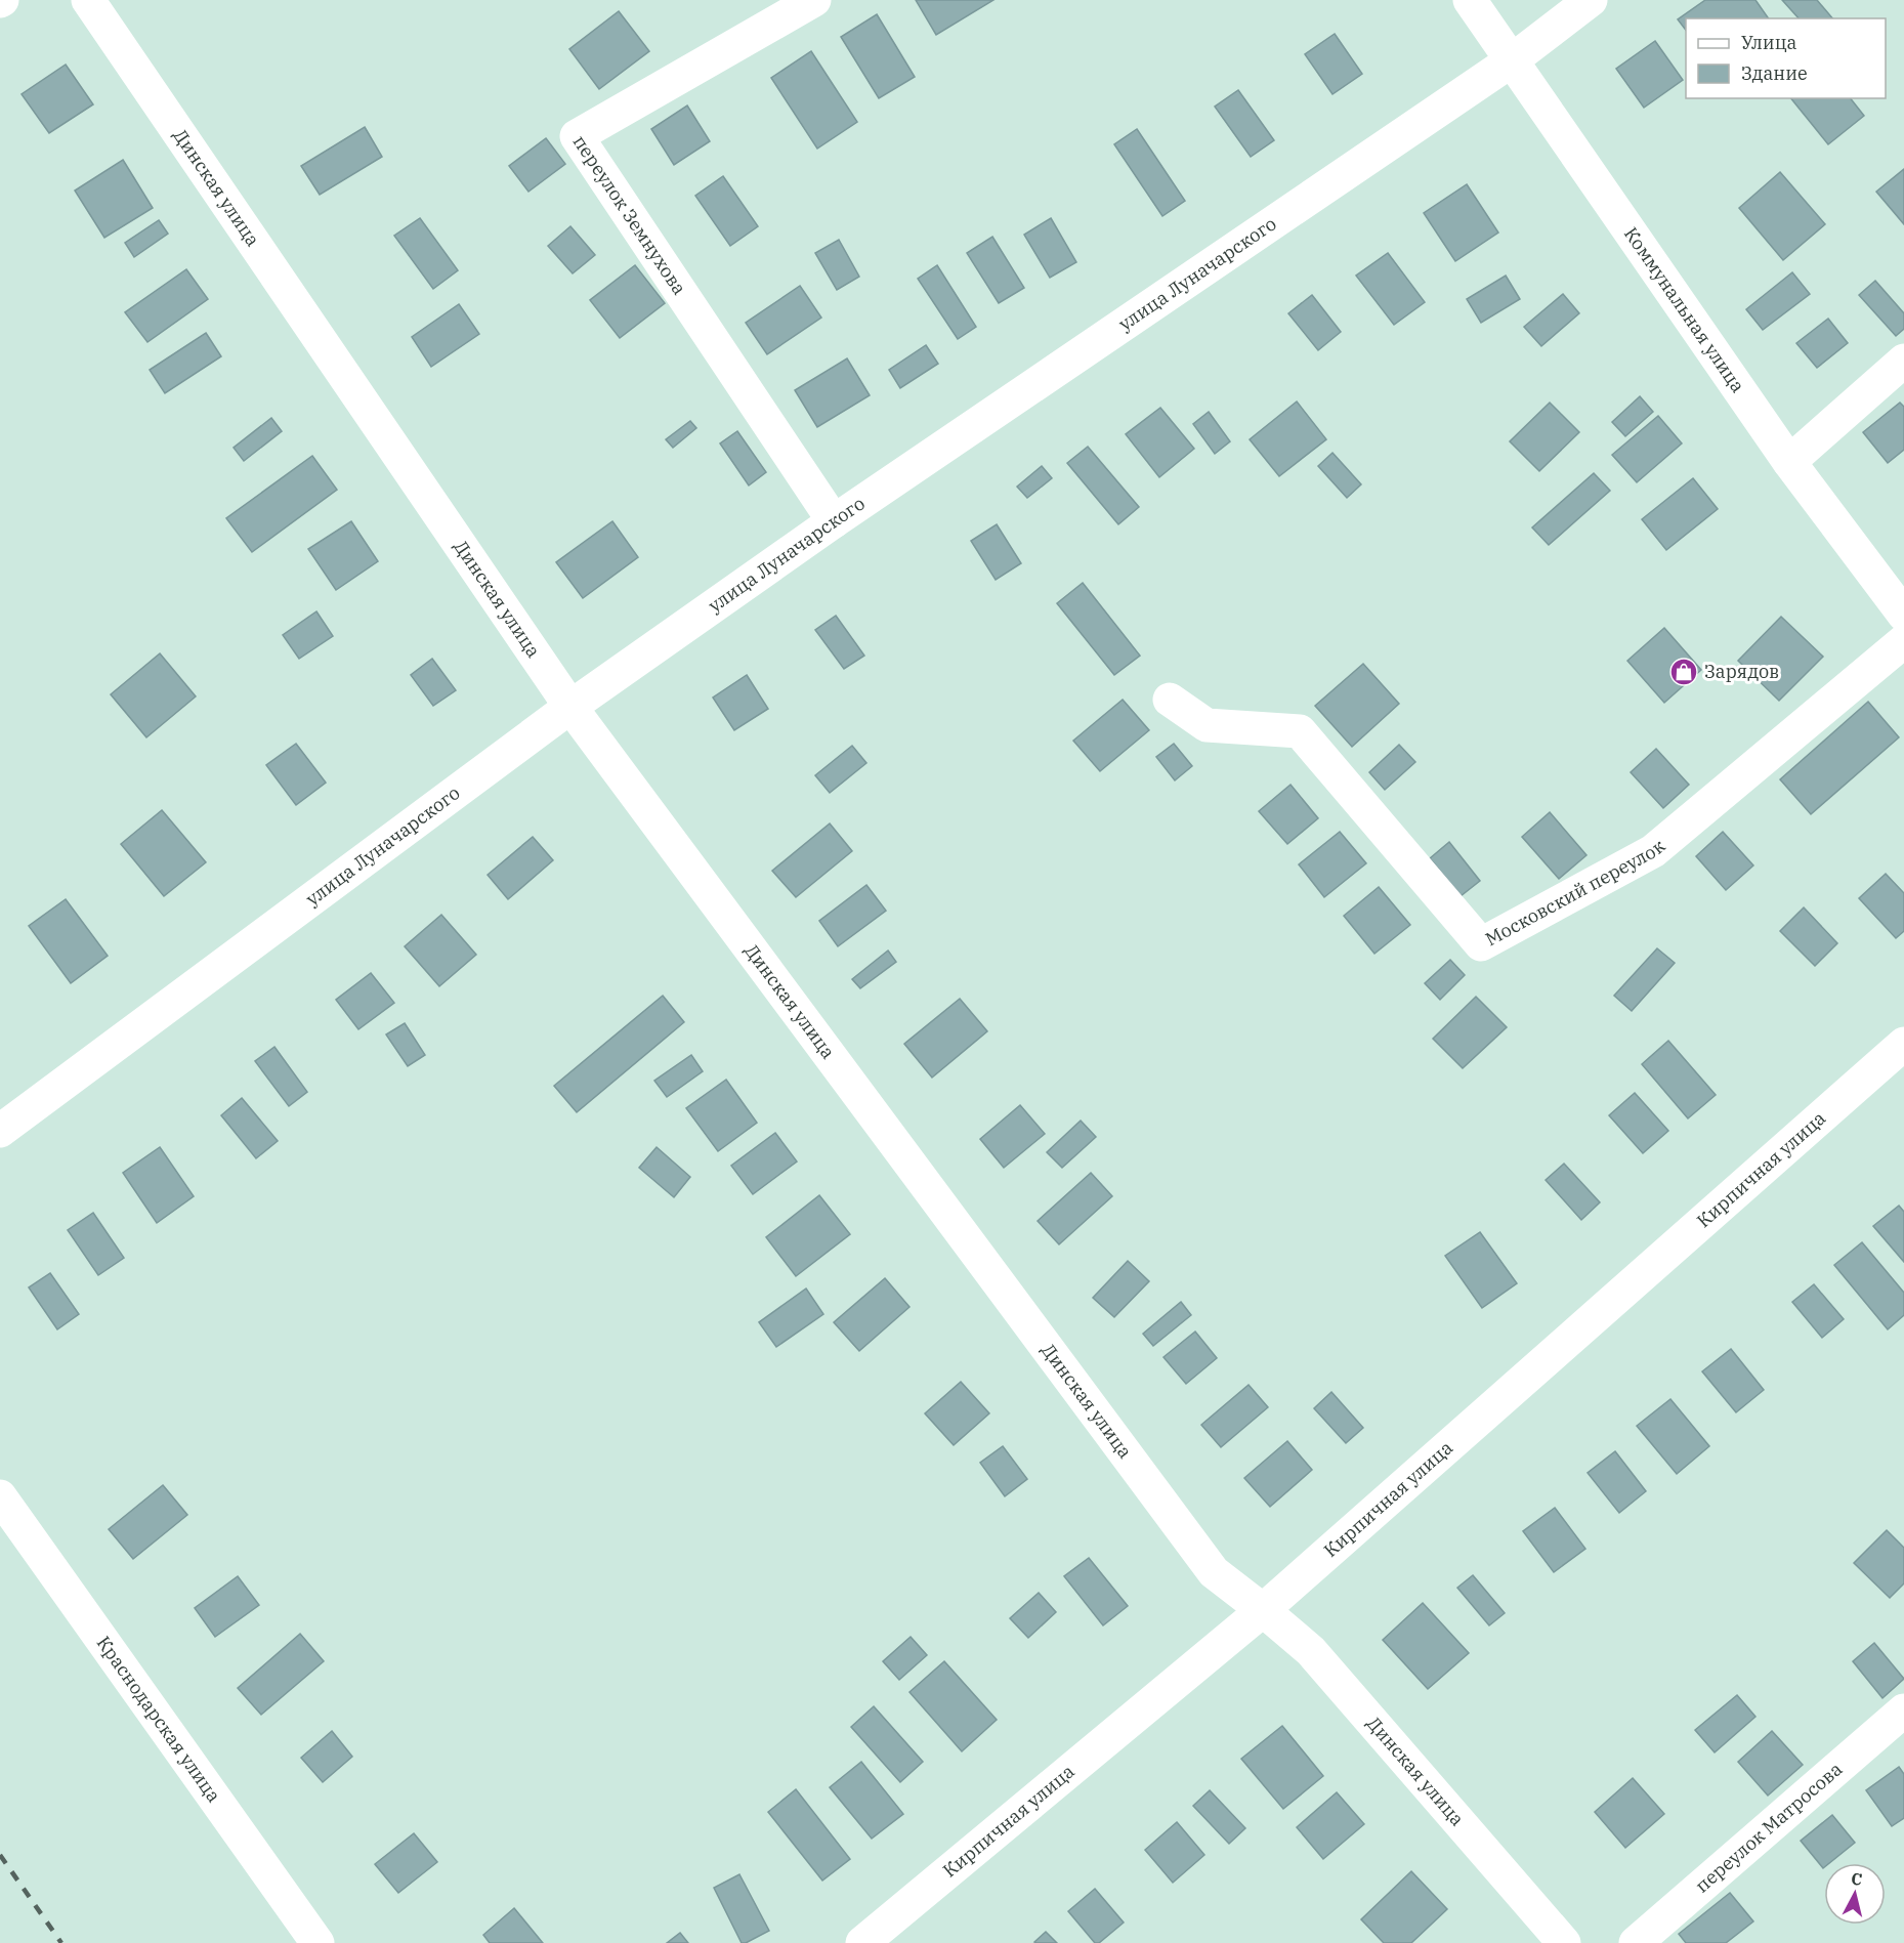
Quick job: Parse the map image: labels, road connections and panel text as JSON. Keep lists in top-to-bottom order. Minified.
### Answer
{"streets":{"street":["Динская улица","переулок Земнухова","улица Луначарского","Коммунальная улица","Московский переулок","Кирпичная улица","Краснодарская улица","переулок Матросова"]},"crossings":[["Динская улица","улица Луначарского"],["Динская улица","Кирпичная улица"],["переулок Земнухова","улица Луначарского"],["улица Луначарского","Коммунальная улица"]],"places":{"shop":["Зарядов"]},"legend":["Улица","Здание"],"north":"top"}
